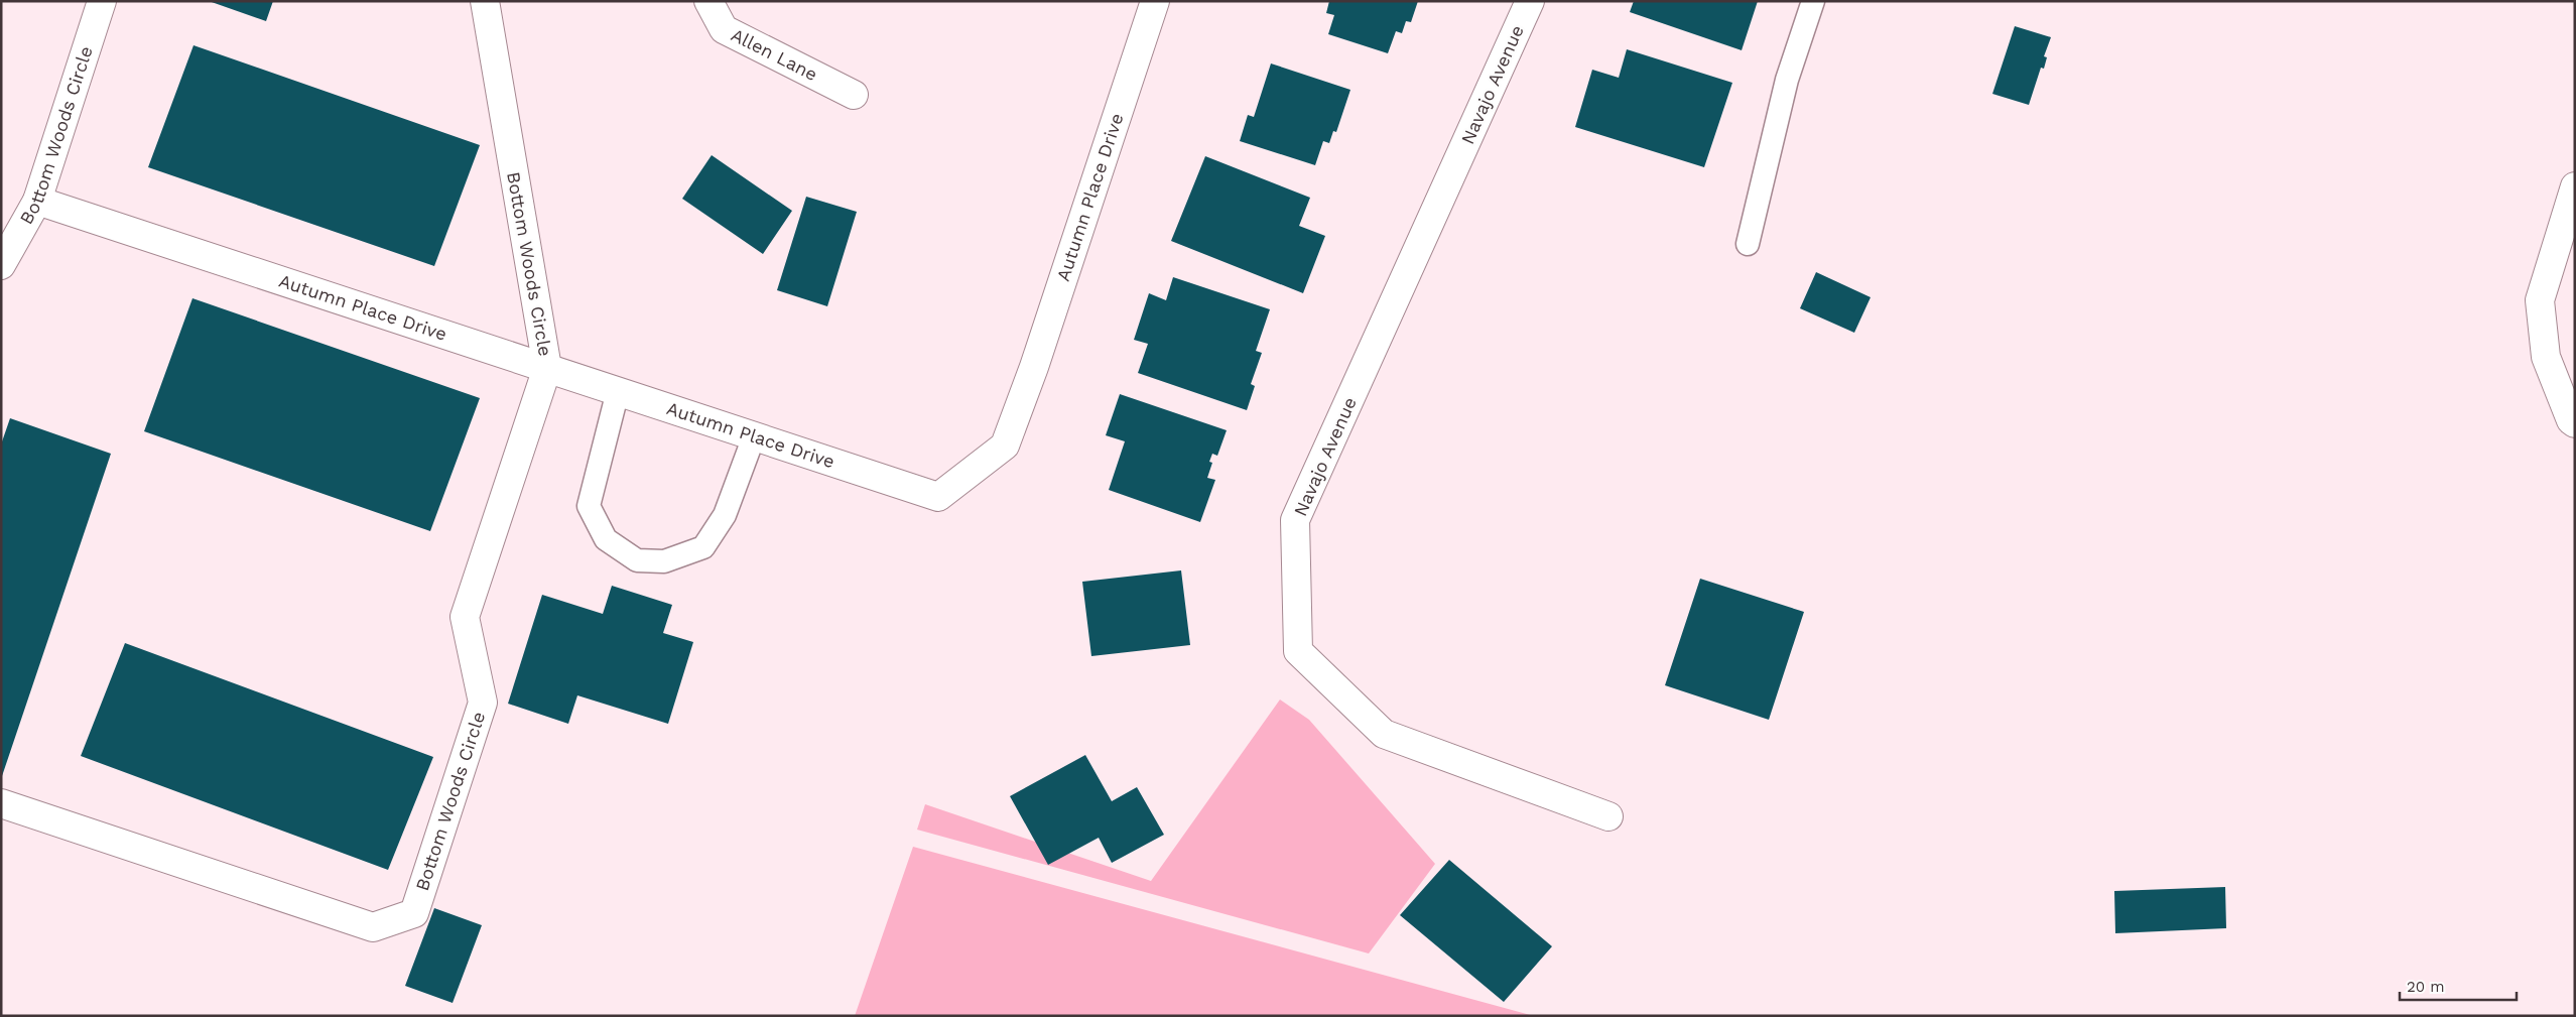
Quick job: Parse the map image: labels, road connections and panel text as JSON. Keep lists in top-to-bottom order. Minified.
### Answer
{"streets":{"street":["Allen Lane","Navajo Avenue","Bottom Woods Circle","Autumn Place Drive"]},"crossings":[["Bottom Woods Circle","Autumn Place Drive"]],"scale_bar":"20 m"}
